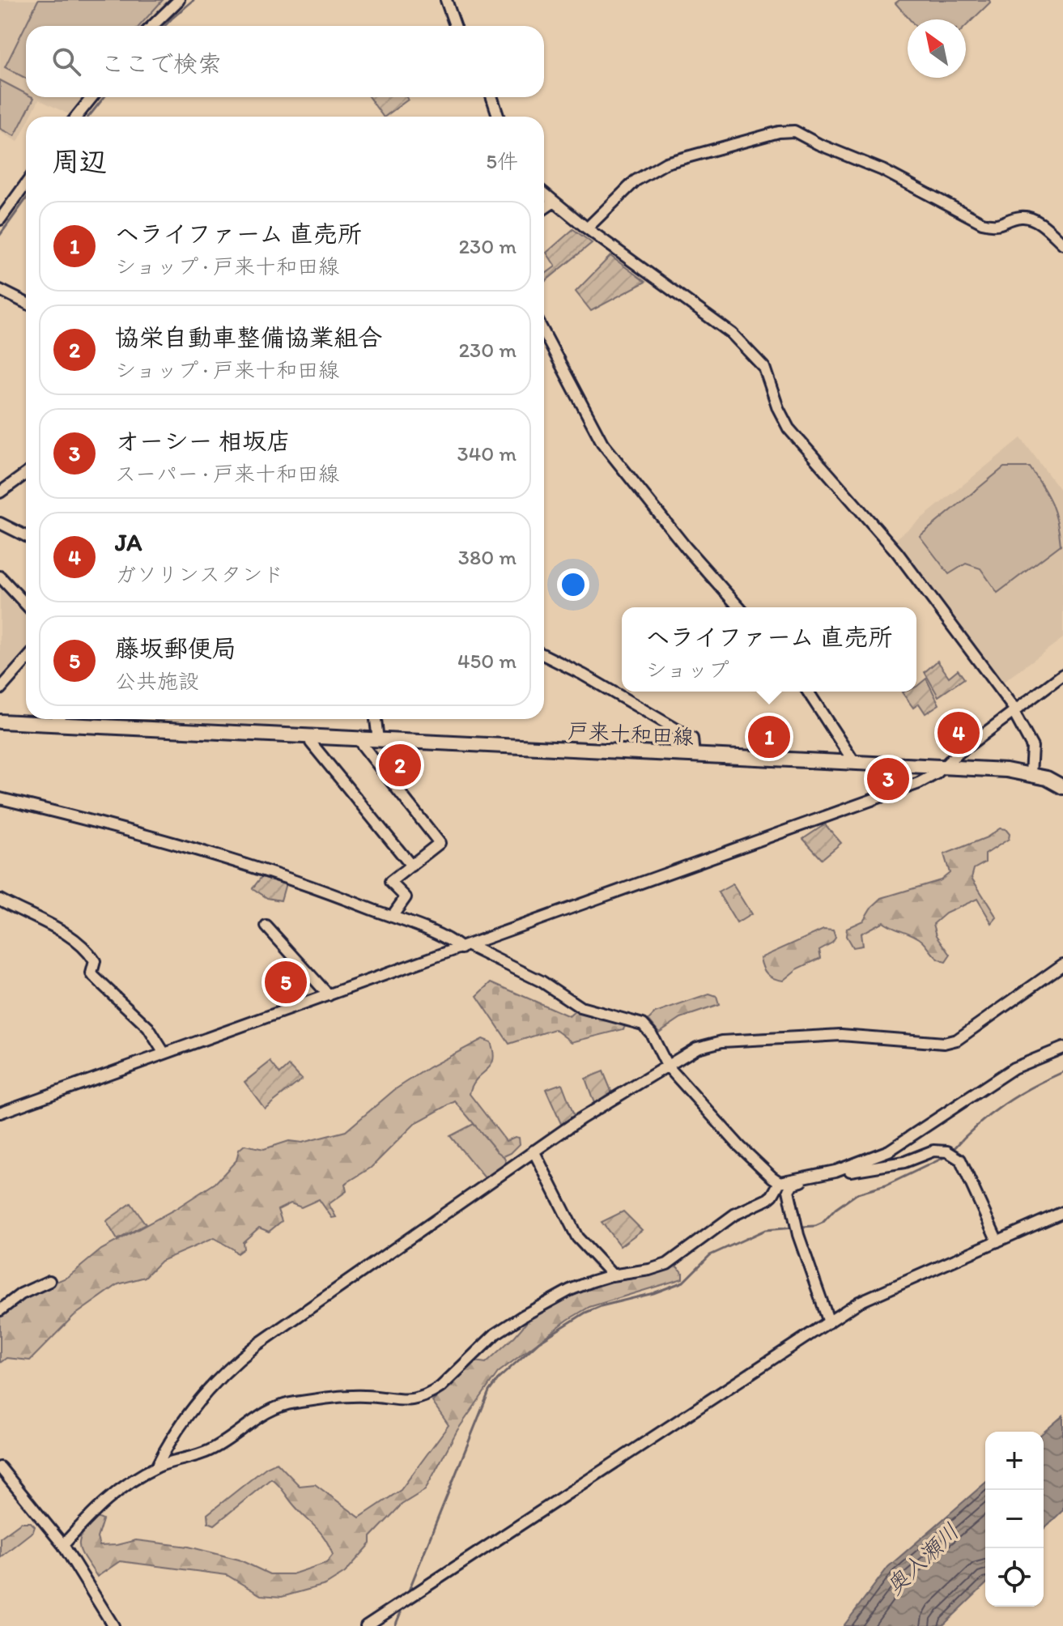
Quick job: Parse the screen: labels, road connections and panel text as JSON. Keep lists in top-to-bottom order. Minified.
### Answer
{"streets":{"main road":["戸来十和田線"]},"water":["奥入瀬川"],"north":"top left","page":{"search":"ここで検索","heading":["周辺","5件"],"list":[{"mark":"1","name":"ヘライファーム 直売所","note":"ショップ · 戸来十和田線","value":"230 m"},{"mark":"2","name":"協栄自動車整備協業組合","note":"ショップ · 戸来十和田線","value":"230 m"},{"mark":"3","name":"オーシー 相坂店","note":"スーパー · 戸来十和田線","value":"340 m"},{"mark":"4","name":"JA","note":"ガソリンスタンド","value":"380 m"},{"mark":"5","name":"藤坂郵便局","note":"公共施設","value":"450 m"}],"popup":["ヘライファーム 直売所","ショップ"],"pins":["4","1","2","3","5"],"map_buttons":["+","−"]}}
